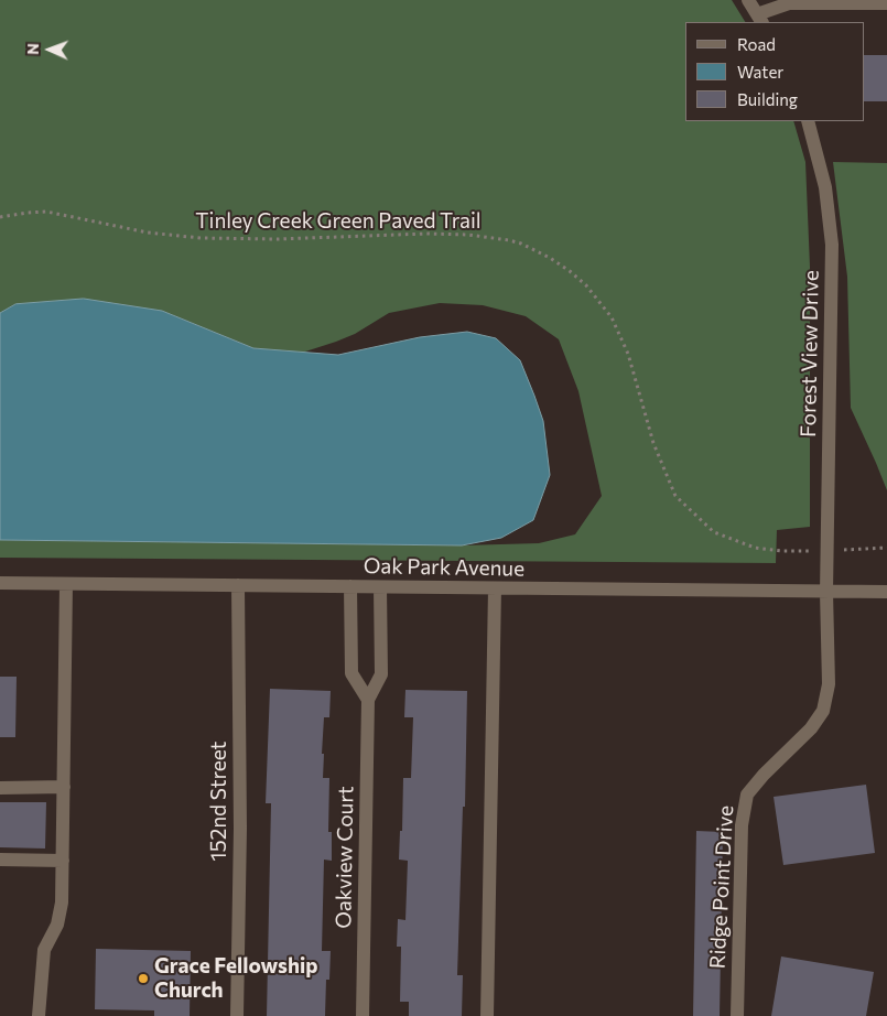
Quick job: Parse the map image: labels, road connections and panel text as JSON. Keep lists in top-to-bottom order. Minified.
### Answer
{"streets":{"street":["Forest View Drive","Oak Park Avenue","152nd Street","Oakview Court","Ridge Point Drive"],"path":["Tinley Creek Green Paved Trail"]},"crossings":[["Forest View Drive","Oak Park Avenue"],["Forest View Drive","Ridge Point Drive"],["Oak Park Avenue","152nd Street"],["Oak Park Avenue","Oakview Court"],["Oak Park Avenue","Ridge Point Drive"]],"places":["Grace Fellowship Church"],"legend":["Road","Water","Building"],"north":"left"}
